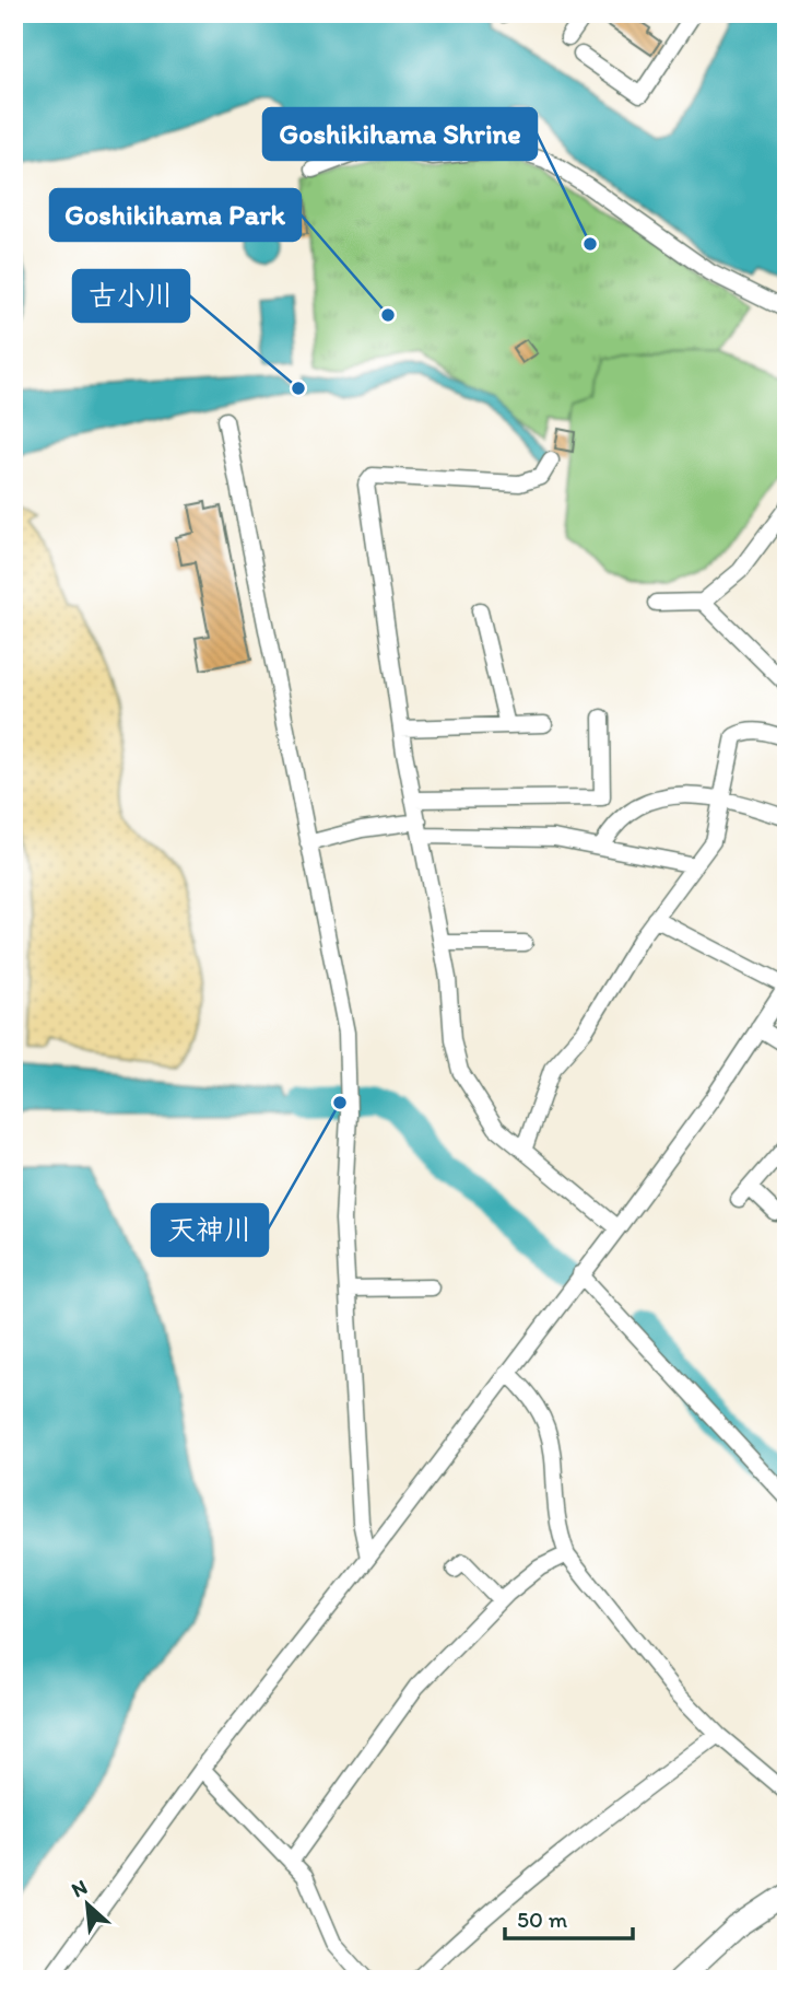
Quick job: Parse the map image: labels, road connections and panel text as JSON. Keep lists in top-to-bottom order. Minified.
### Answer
{"places":["Goshikihama Shrine","Goshikihama Park","古小川","天神川"],"scale_bar":"50 m","north":"top left"}
